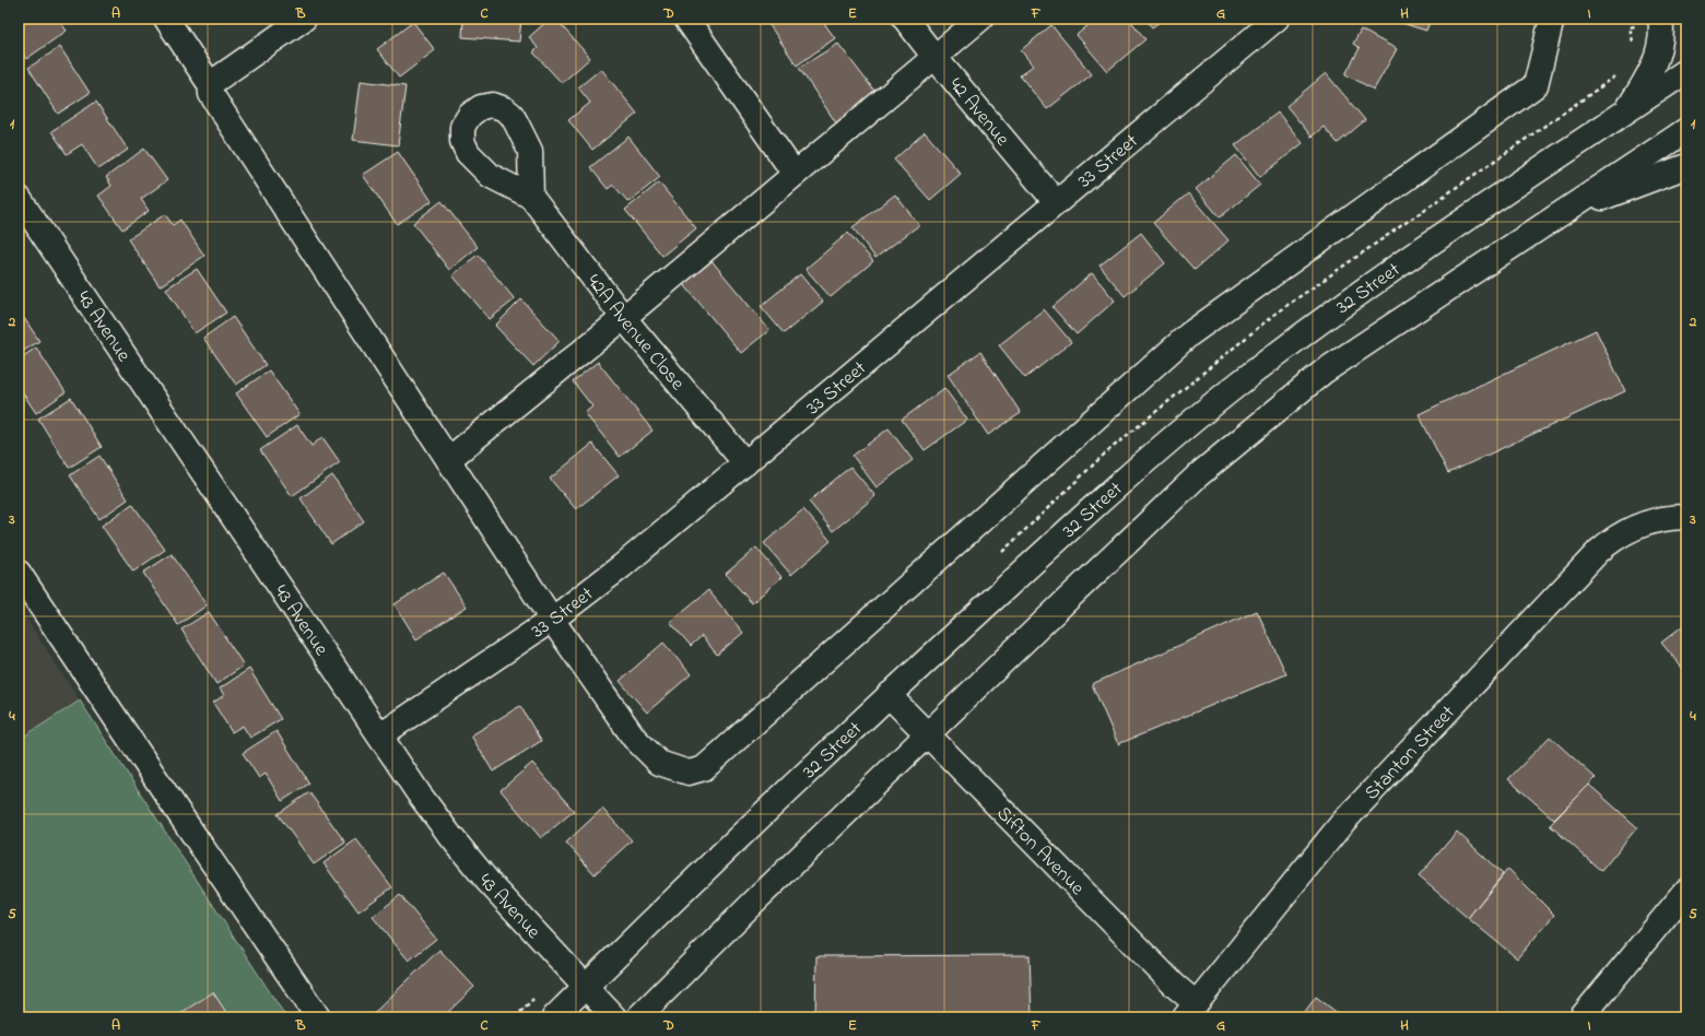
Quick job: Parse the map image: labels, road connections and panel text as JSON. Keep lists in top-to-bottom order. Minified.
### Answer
{"streets":{"street":["42 Avenue","33 Street","32 Street","43 Avenue","42A Avenue Close","Stanton Street","Sifton Avenue"]},"crossings":[["42 Avenue","33 Street"],["33 Street","43 Avenue"],["33 Street","42A Avenue Close"],["32 Street","43 Avenue"],["32 Street","Sifton Avenue"],["Stanton Street","Sifton Avenue"]],"grid":{"columns":["A","B","C","D","E","F","G","H","I"],"rows":["1","2","3","4","5"]}}
